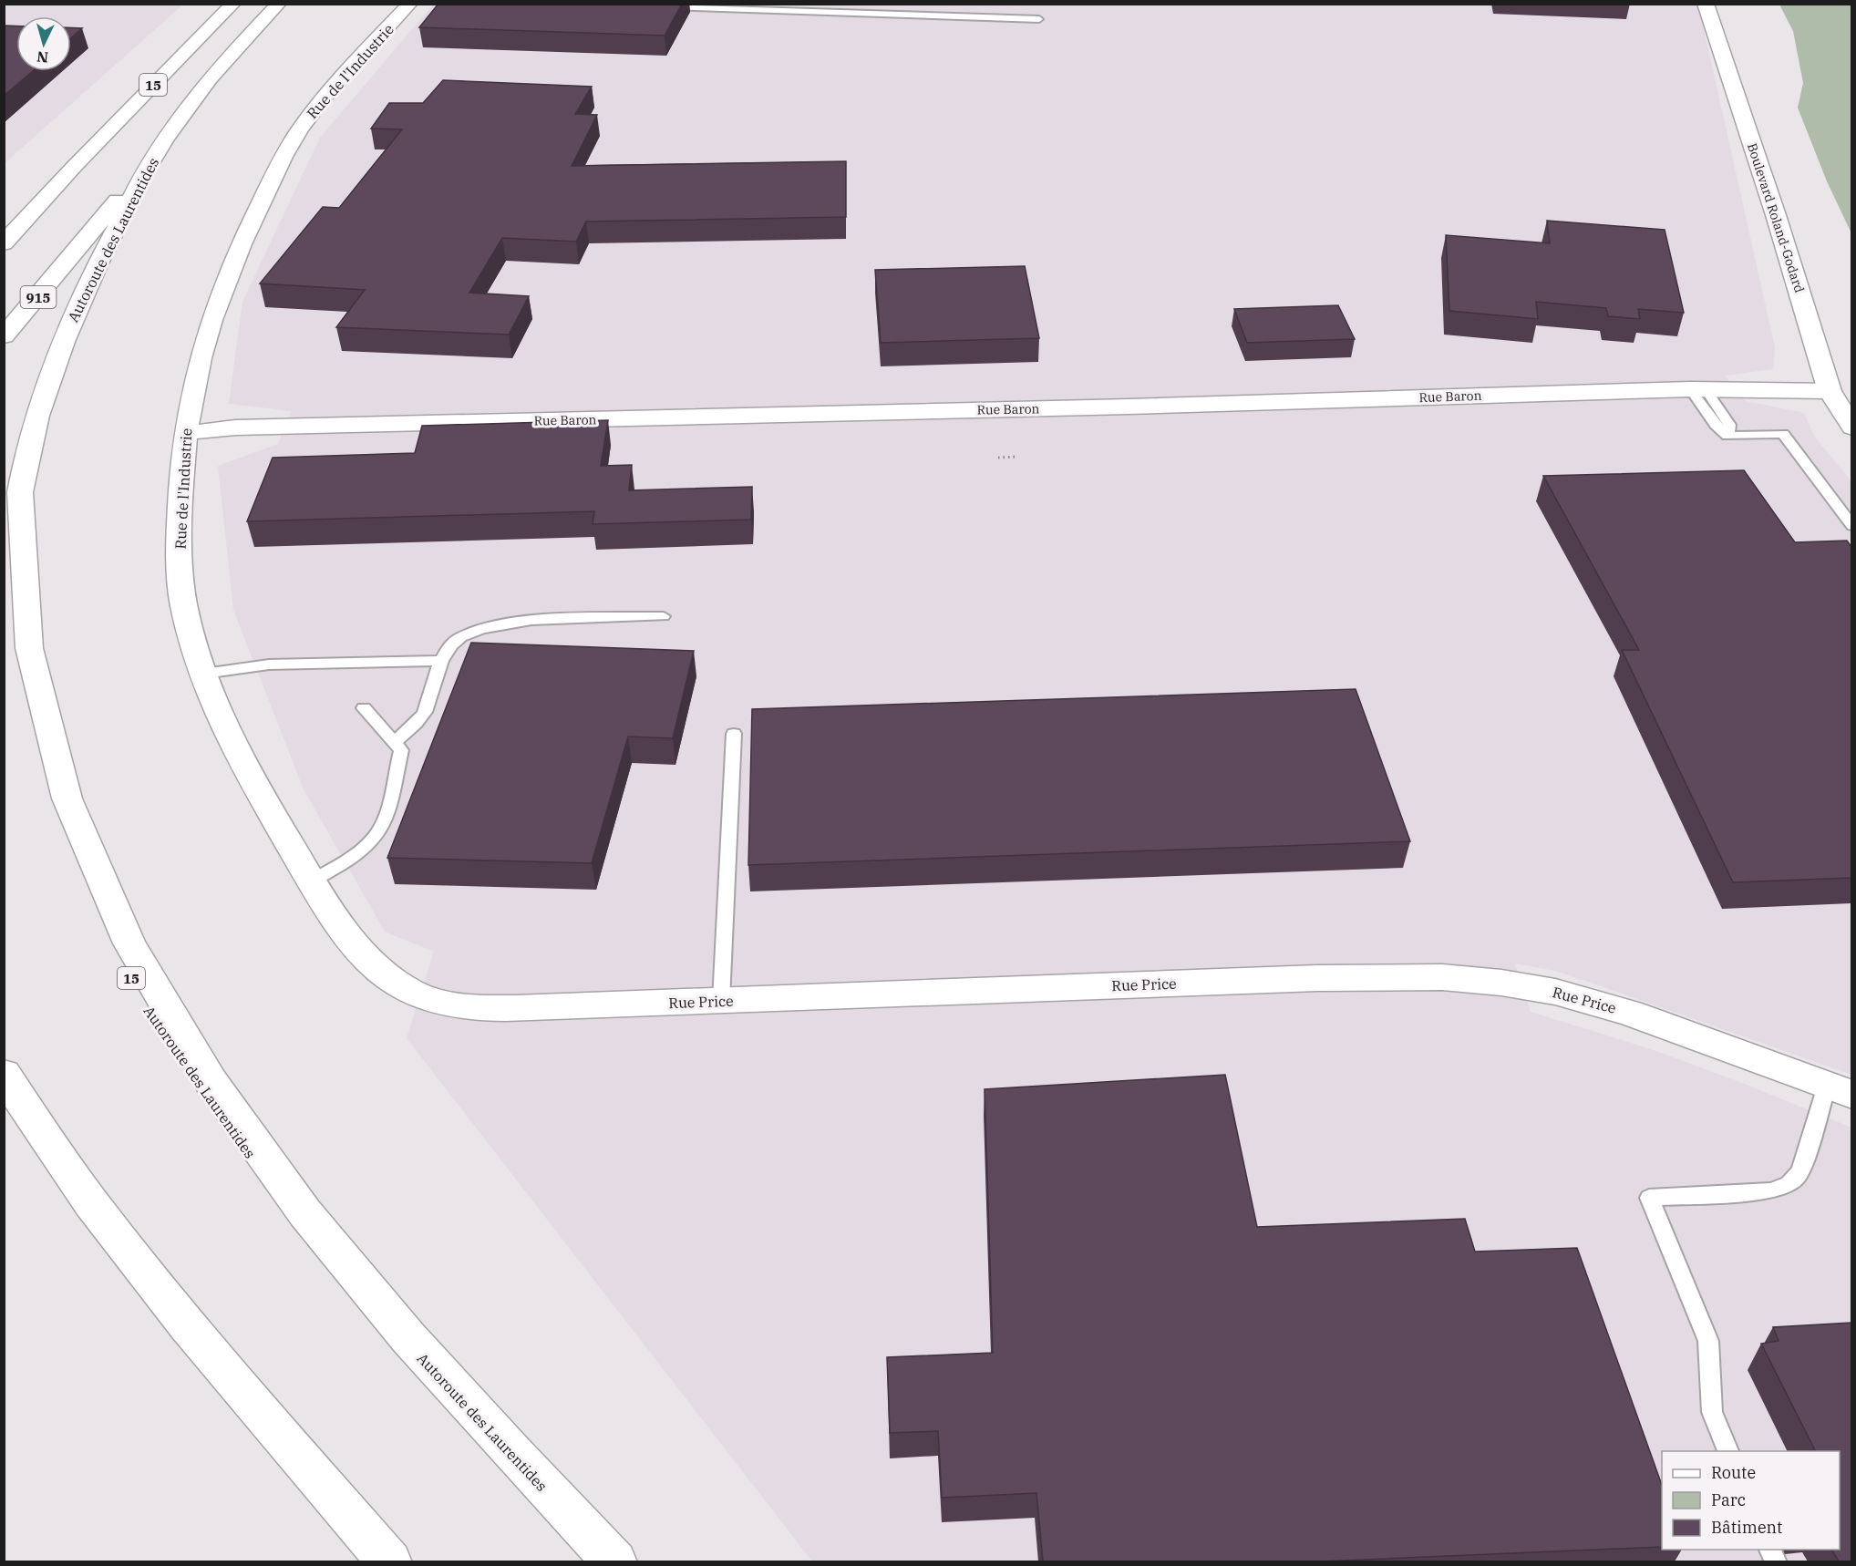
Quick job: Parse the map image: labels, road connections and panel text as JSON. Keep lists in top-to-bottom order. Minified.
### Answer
{"streets":{"main road":["Rue de l'Industrie","15","Boulevard Roland-Godard","Autoroute des Laurentides","915","Rue Baron","Rue Price"]},"crossings":[["Rue de l'Industrie","Rue Baron"],["Rue de l'Industrie","Rue Price"],["Boulevard Roland-Godard","Rue Baron"],["Autoroute des Laurentides","915"]],"legend":["Route","Parc","Bâtiment"],"north":"bottom"}
